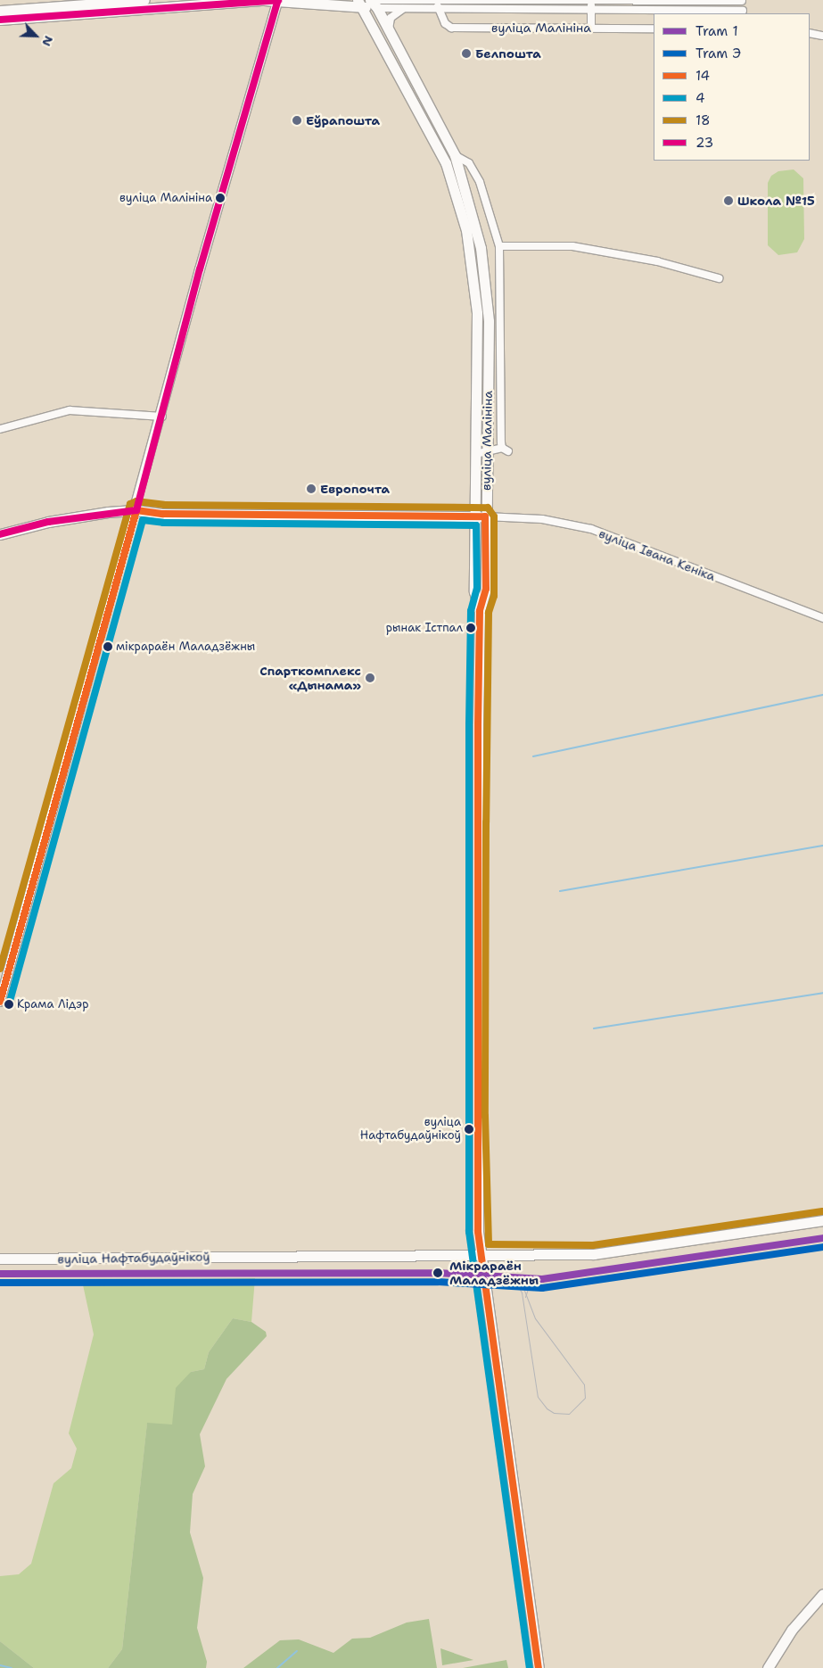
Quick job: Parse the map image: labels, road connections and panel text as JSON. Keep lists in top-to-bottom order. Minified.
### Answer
{"streets":{"main road":["вуліца Малініна","вуліца Нафтабудаўнікоў"],"street":["вуліца Івана Кеніка"]},"crossings":[["вуліца Малініна","вуліца Івана Кеніка"]],"places":["Белпошта","Еўрапошта","вуліца Малініна","Школа №15","Европочта","рынак Істпал","мікрараён Маладзёжны","Спарткомплекс «Дынама»","Крама Лідэр","вуліца Нафтабудаўнікоў","Мікрараён Маладзёжны"],"lines":["transit line 23","transit line 18","transit line 14","transit line 4","tram line 1","tram line Э"],"legend":["Tram 1","Tram Э","14","4","18","23"],"north":"bottom right"}
